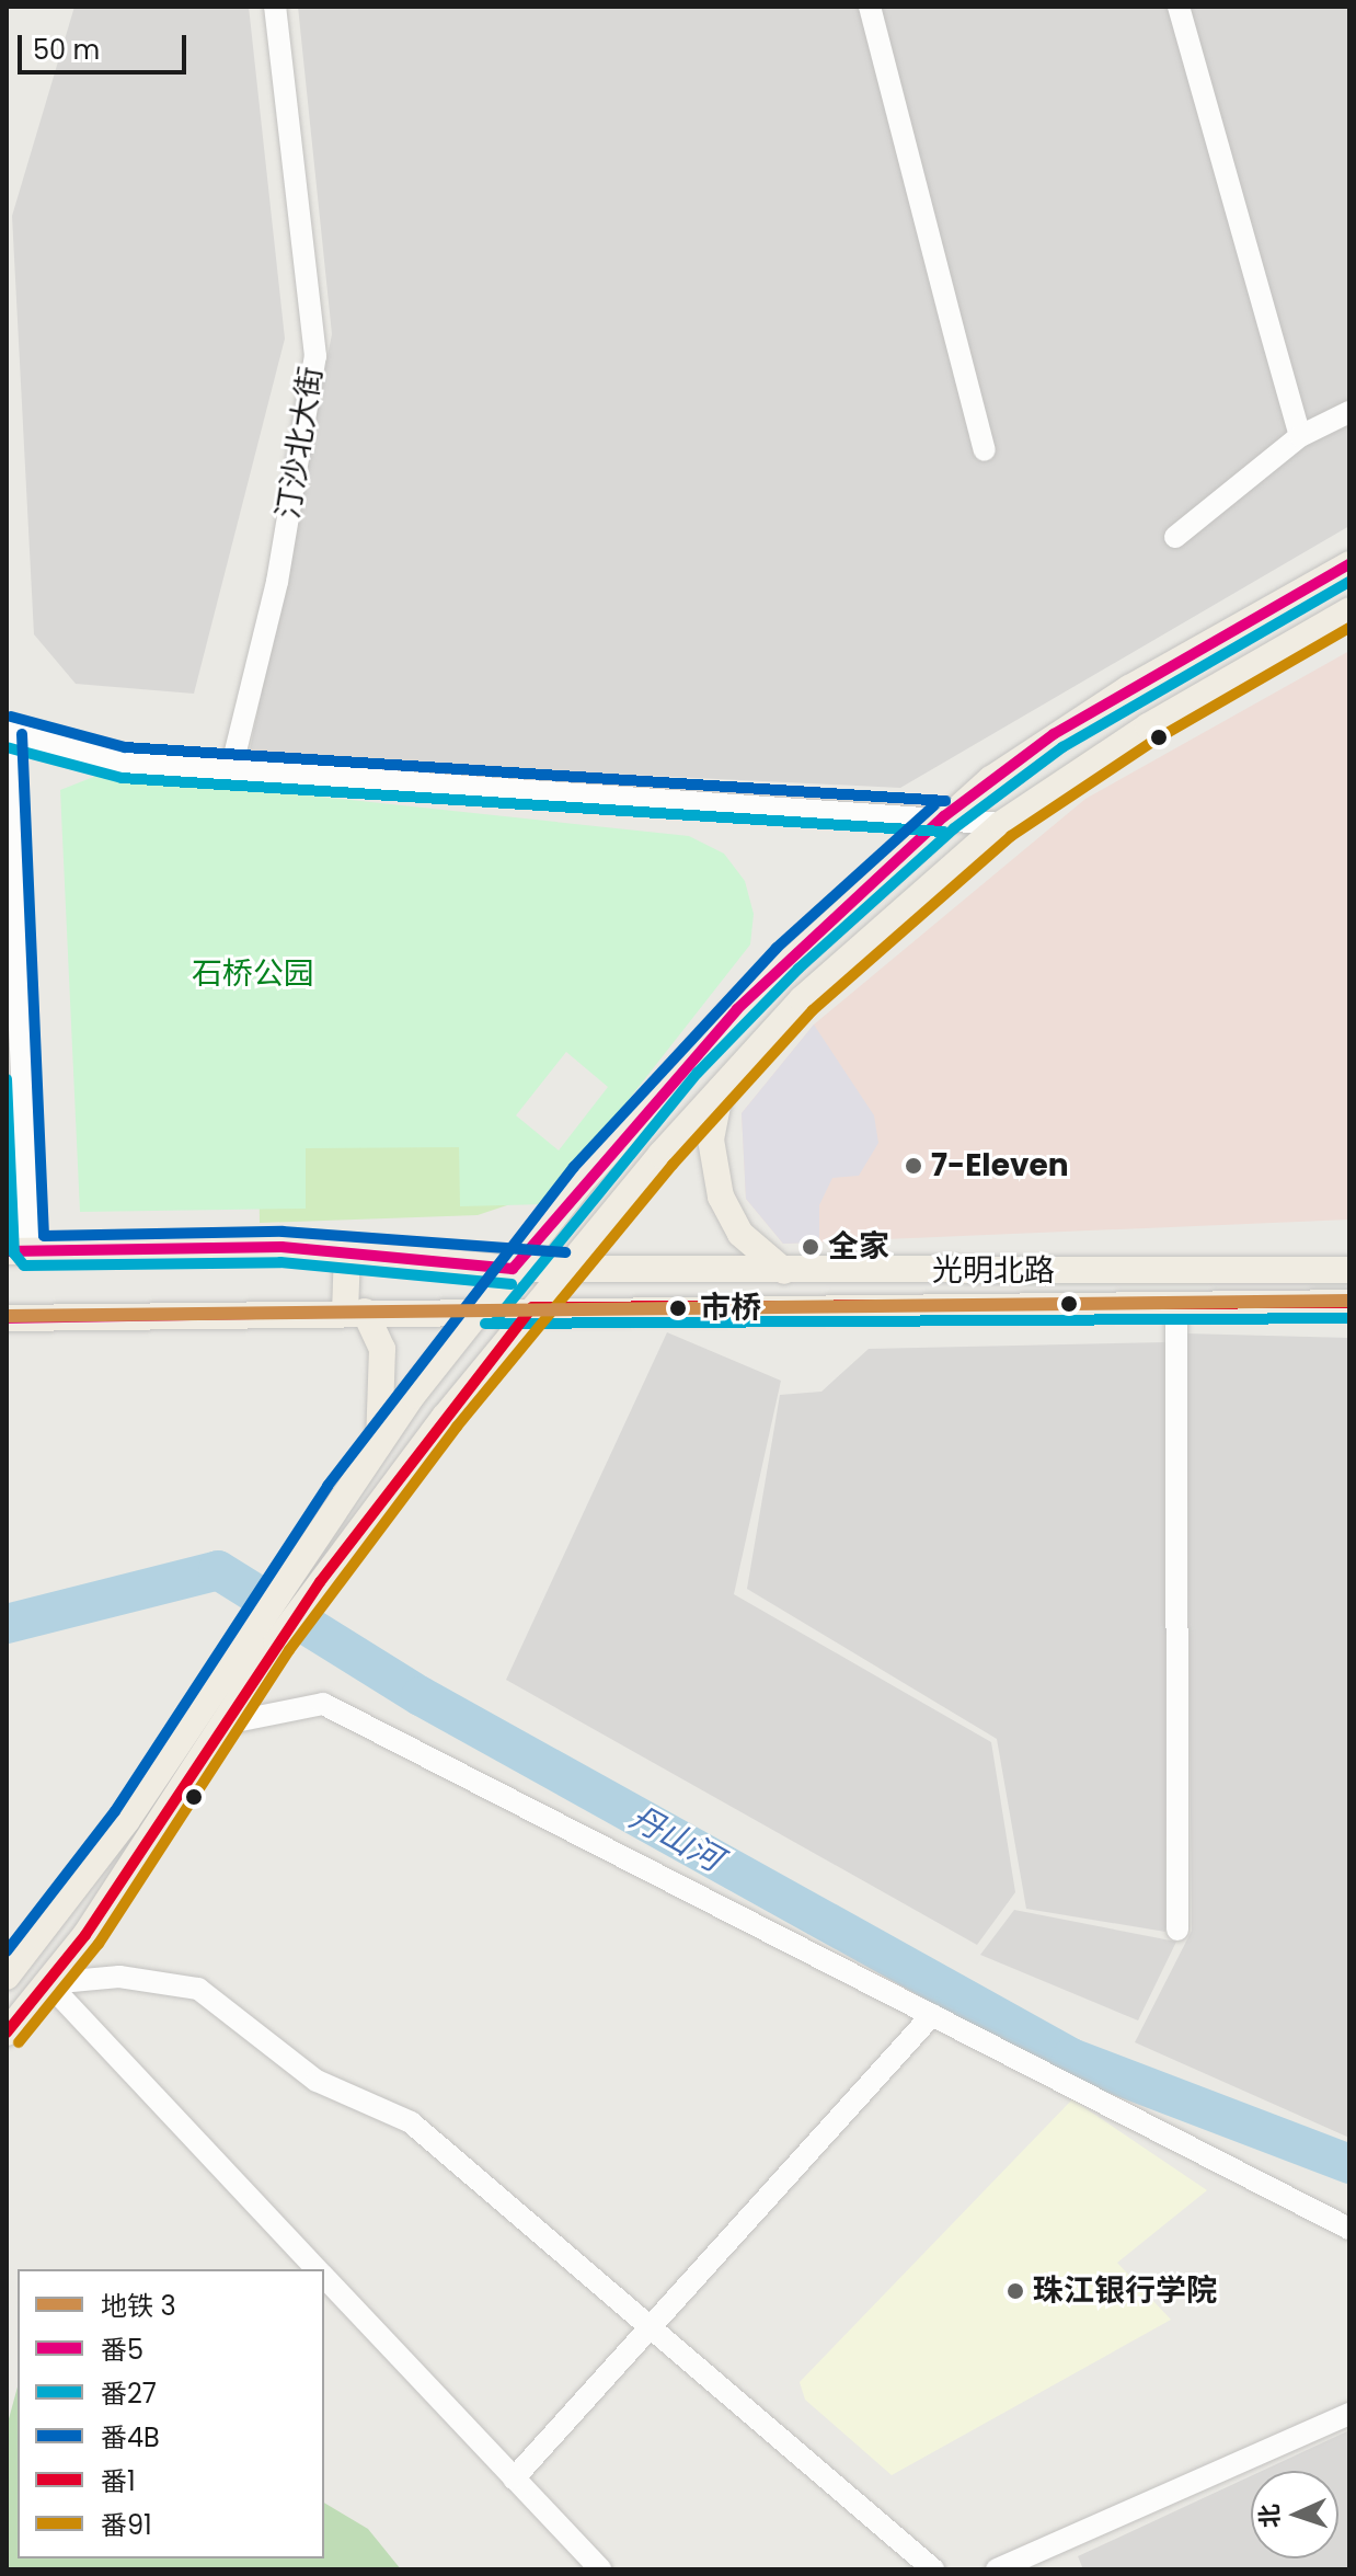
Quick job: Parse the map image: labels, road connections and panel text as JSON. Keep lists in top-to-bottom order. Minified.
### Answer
{"streets":{"main road":["光明北路"],"street":["汀沙北大街"]},"water":["丹山河"],"parks":["石桥公园"],"places":["7-Eleven","全家","市桥","珠江银行学院"],"lines":["transit line 番5","transit line 番27","transit line 番91","transit line 番4B","metro line 3","transit line 番1"],"legend":["地铁 3","番5","番27","番4B","番1","番91"],"scale_bar":"50 m","north":"left"}
